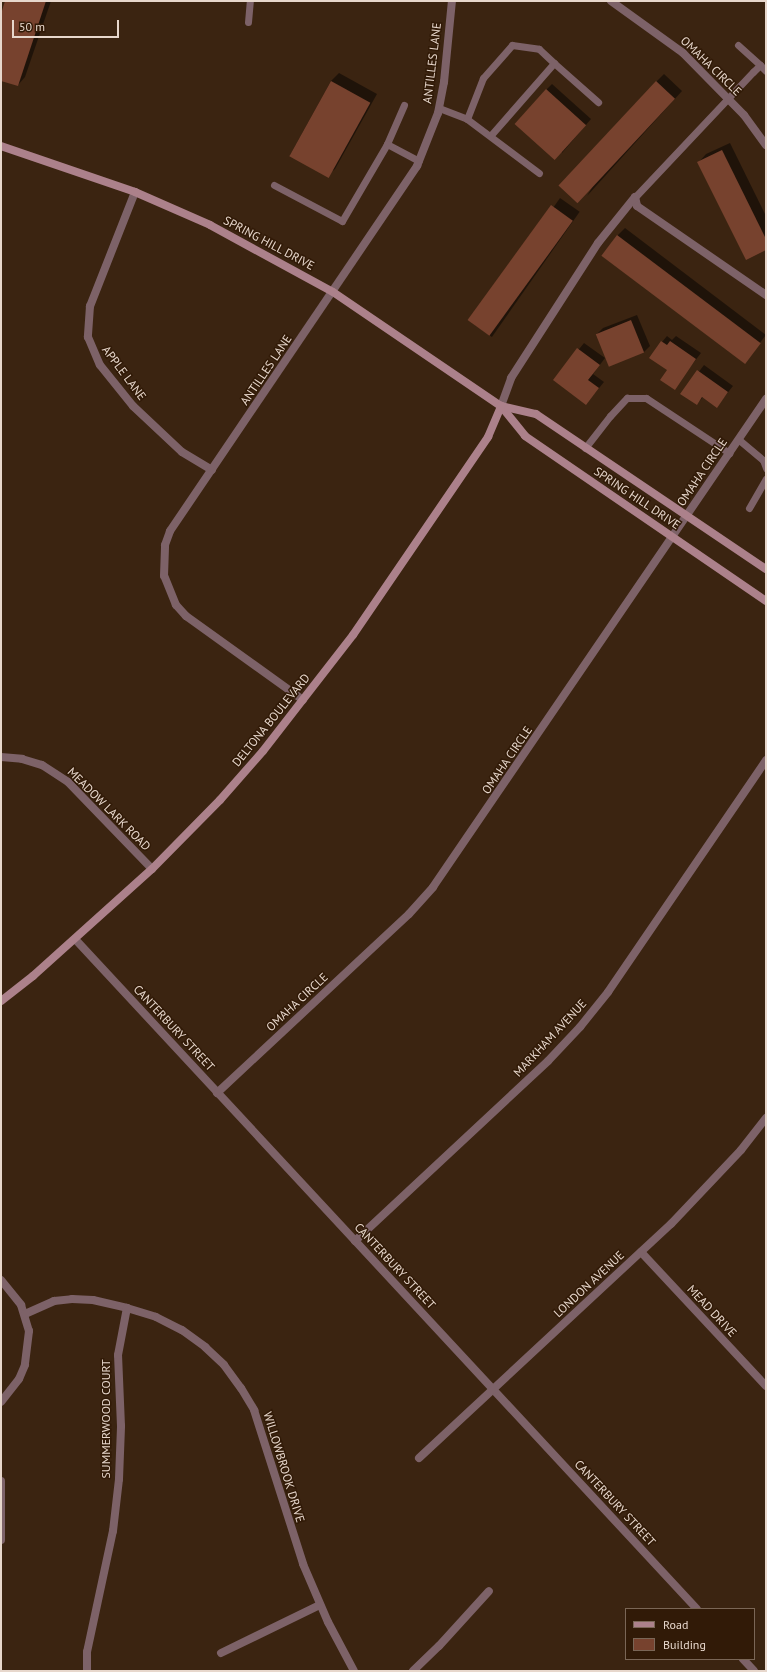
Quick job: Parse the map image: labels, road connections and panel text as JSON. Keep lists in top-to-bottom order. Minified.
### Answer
{"streets":{"main road":["SPRING HILL DRIVE","DELTONA BOULEVARD"],"street":["ANTILLES LANE","OMAHA CIRCLE","APPLE LANE","MEADOW LARK ROAD","CANTERBURY STREET","MARKHAM AVENUE","LONDON AVENUE","MEAD DRIVE","SUMMERWOOD COURT","WILLOWBROOK DRIVE"]},"crossings":[["ANTILLES LANE","SPRING HILL DRIVE"],["ANTILLES LANE","APPLE LANE"],["ANTILLES LANE","DELTONA BOULEVARD"],["OMAHA CIRCLE","SPRING HILL DRIVE"],["OMAHA CIRCLE","CANTERBURY STREET"],["SPRING HILL DRIVE","APPLE LANE"],["SPRING HILL DRIVE","DELTONA BOULEVARD"],["DELTONA BOULEVARD","MEADOW LARK ROAD"],["DELTONA BOULEVARD","CANTERBURY STREET"],["CANTERBURY STREET","MARKHAM AVENUE"],["CANTERBURY STREET","LONDON AVENUE"],["LONDON AVENUE","MEAD DRIVE"],["SUMMERWOOD COURT","WILLOWBROOK DRIVE"]],"legend":["Road","Building"],"scale_bar":"50 m"}
